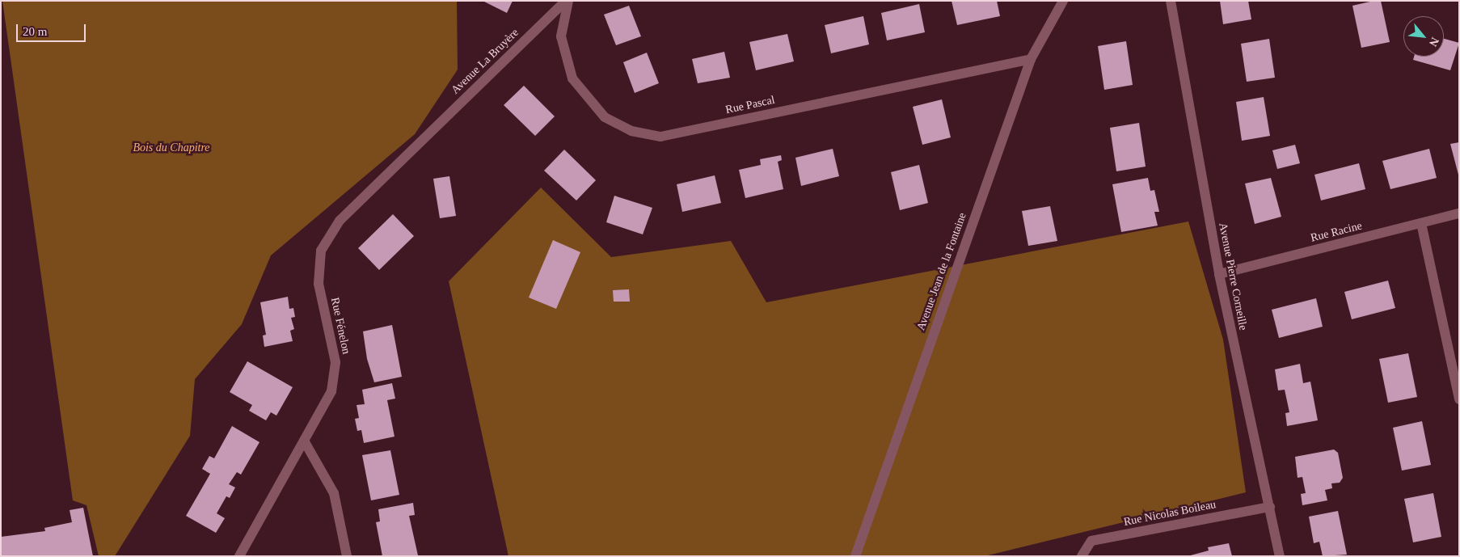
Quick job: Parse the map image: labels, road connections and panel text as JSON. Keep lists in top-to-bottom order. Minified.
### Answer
{"streets":{"street":["Avenue La Bruyère","Rue Pascal","Rue Racine","Avenue Jean de la Fontaine","Avenue Pierre Corneille","Rue Fénelon","Rue Nicolas Boileau"]},"crossings":[["Avenue La Bruyère","Rue Pascal"],["Avenue La Bruyère","Rue Fénelon"],["Rue Pascal","Avenue Jean de la Fontaine"],["Rue Racine","Avenue Pierre Corneille"],["Avenue Pierre Corneille","Rue Nicolas Boileau"]],"parks":["Bois du Chapitre"],"scale_bar":"20 m","north":"bottom right"}
